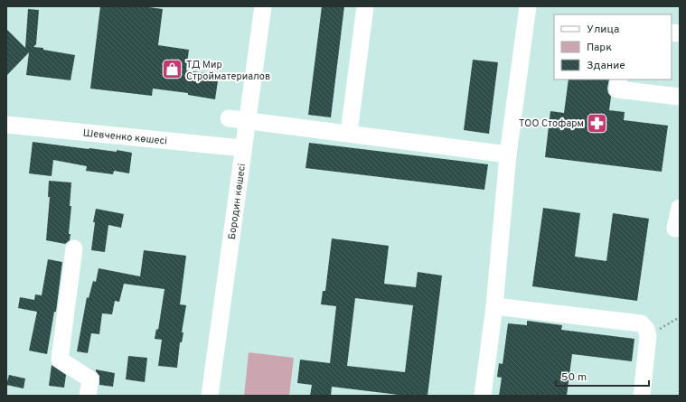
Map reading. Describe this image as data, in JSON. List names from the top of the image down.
{
  "streets": {
    "street": ["Шевченко көшесі", "Бородин көшесі"]
  },
  "crossings": [
    ["Шевченко көшесі", "Бородин көшесі"]
  ],
  "places": {
    "shop": ["ТД Мир Стройматериалов"],
    "pharmacy": ["ТОО Стофарм"]
  },
  "legend": ["Улица", "Парк", "Здание"],
  "scale_bar": "50 m"
}
